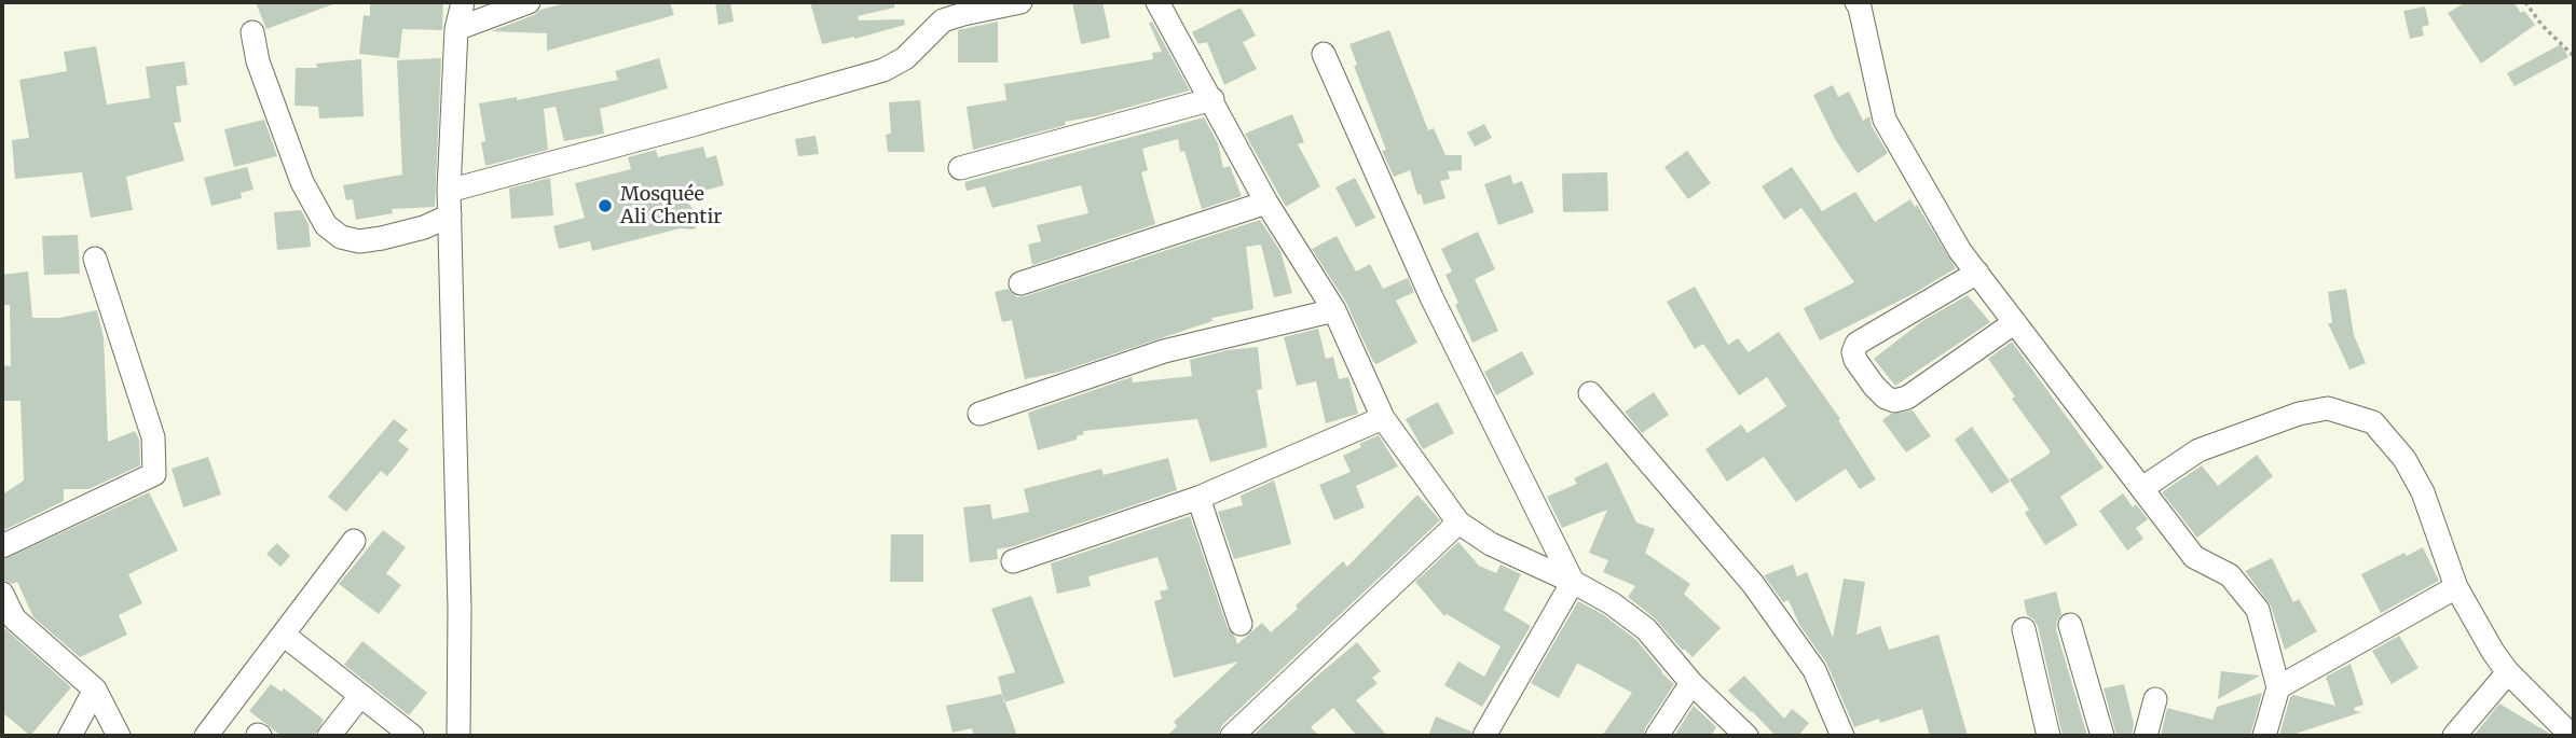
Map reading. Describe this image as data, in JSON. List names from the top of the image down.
{
  "places": ["Mosquée Ali Chentir"]
}
